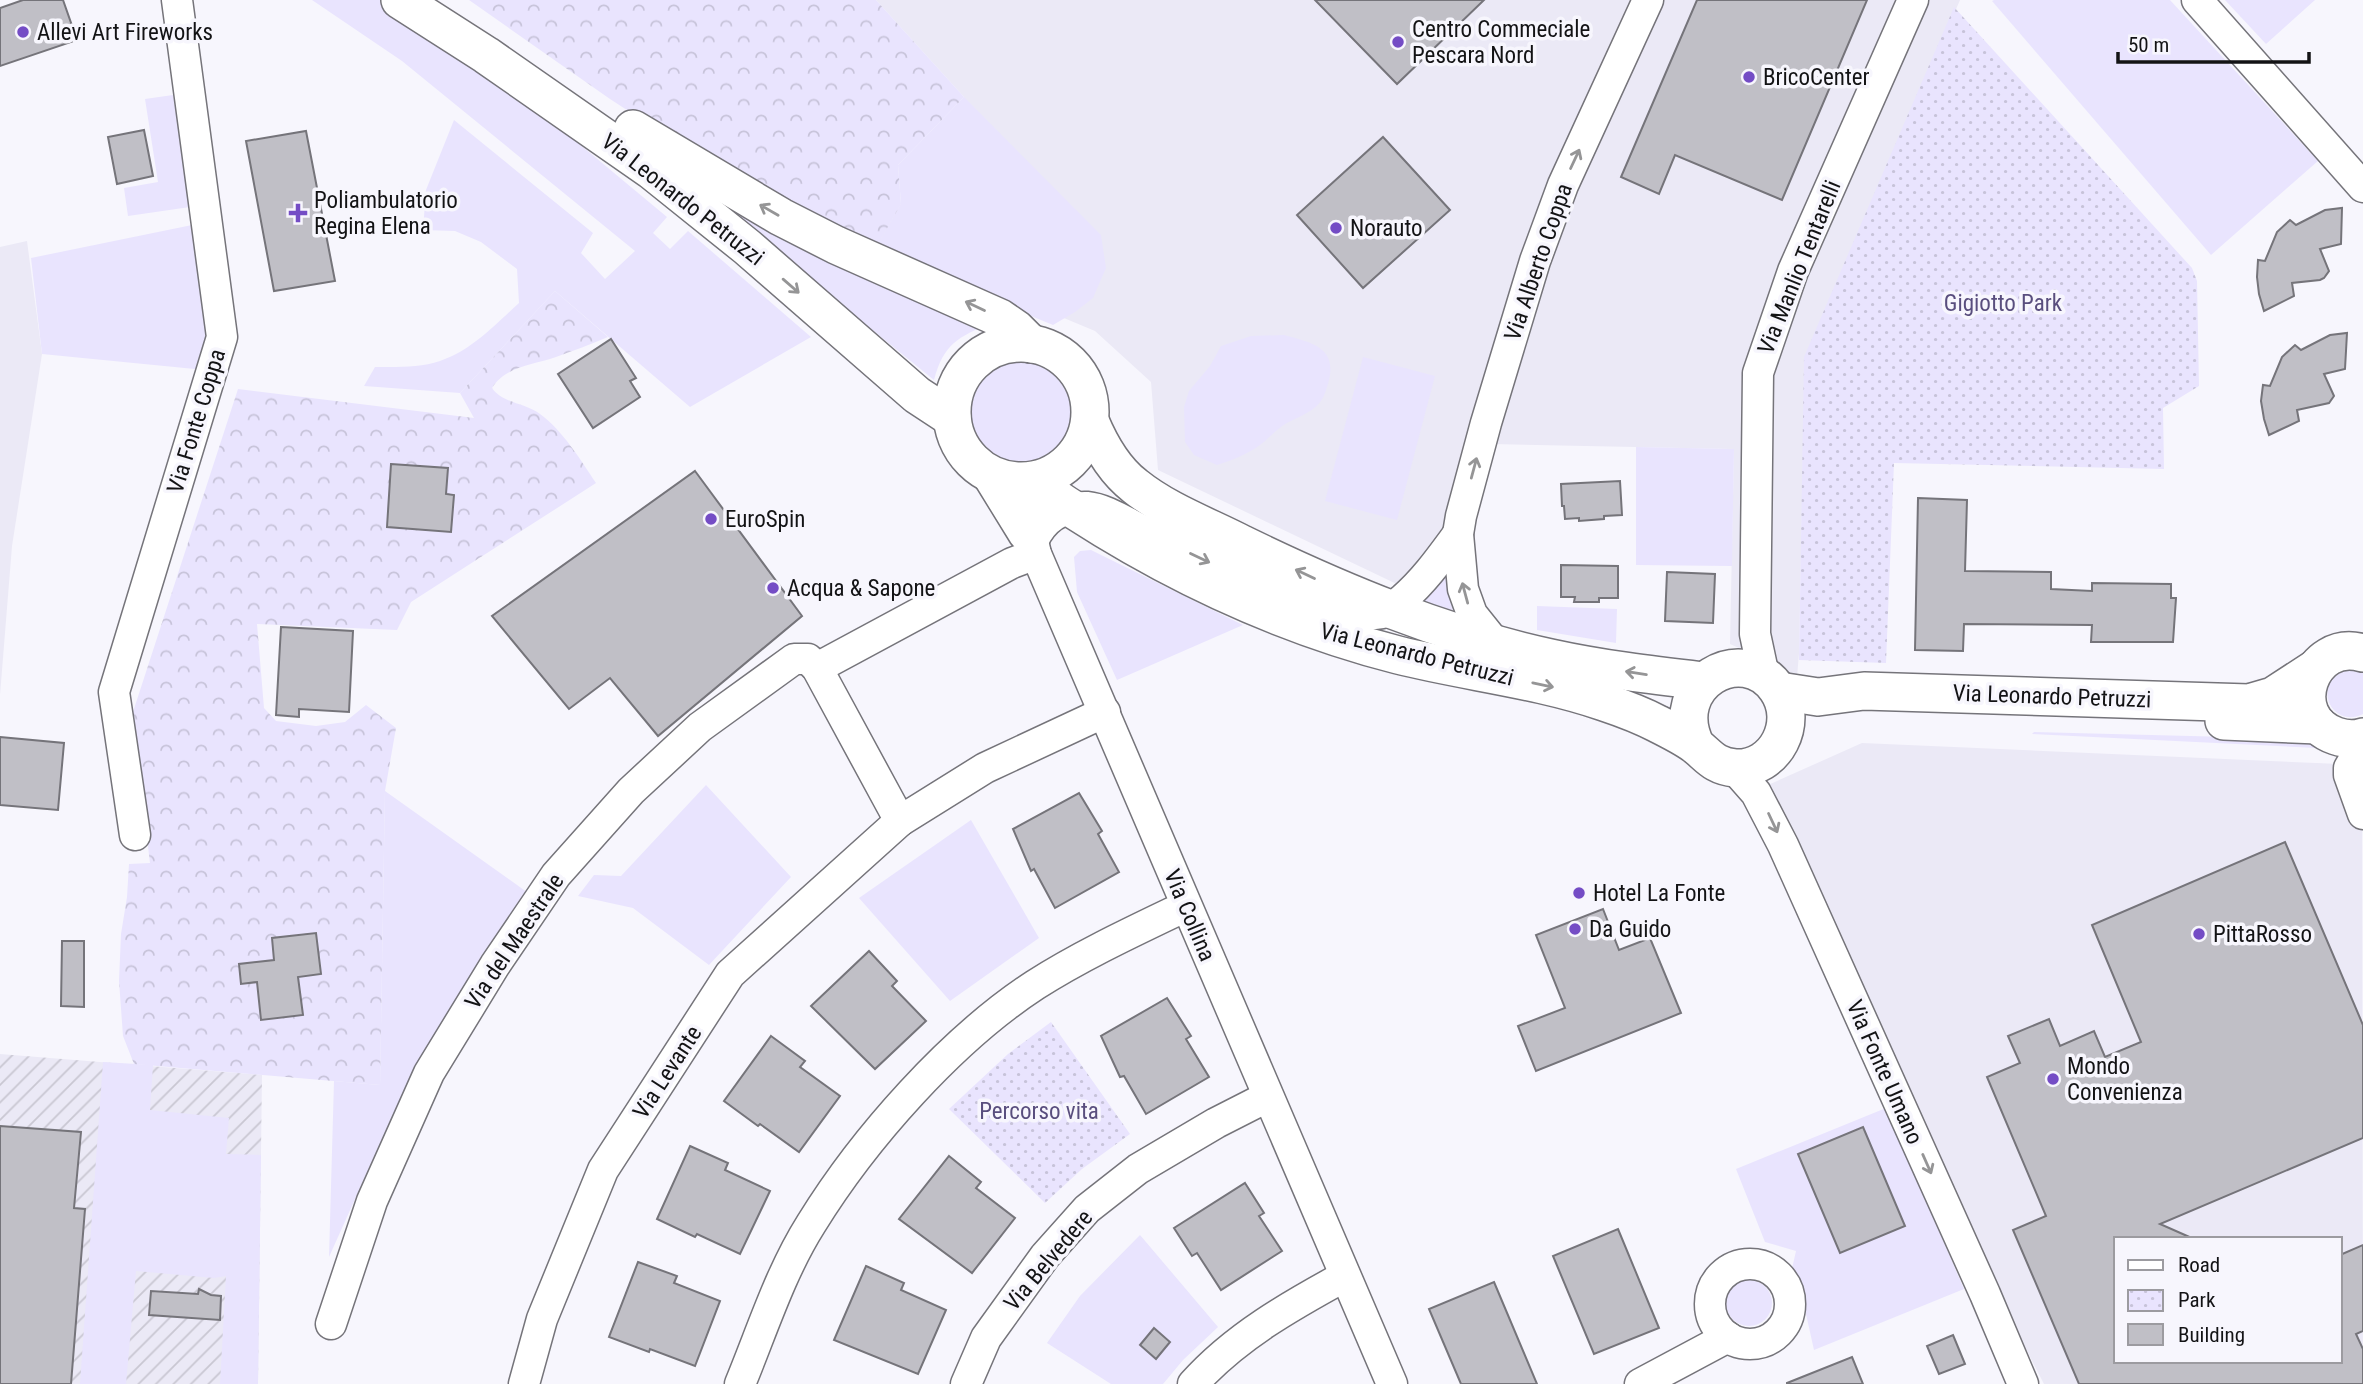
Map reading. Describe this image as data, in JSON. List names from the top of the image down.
{
  "streets": {
    "main road": ["Via Leonardo Petruzzi"],
    "street": [
      "Via Alberto Coppa",
      "Via Manlio Tentarelli",
      "Via Fonte Coppa",
      "Via Collina",
      "Via del Maestrale",
      "Via Levante",
      "Via Fonte Umano",
      "Via Belvedere"
    ]
  },
  "crossings": [
    ["Via Leonardo Petruzzi", "Via Alberto Coppa"],
    ["Via Leonardo Petruzzi", "Via Manlio Tentarelli"],
    ["Via Leonardo Petruzzi", "Via Collina"],
    ["Via Leonardo Petruzzi", "Via Fonte Umano"],
    ["Via Manlio Tentarelli", "Via Fonte Umano"],
    ["Via Collina", "Via Levante"],
    ["Via Collina", "Via Belvedere"]
  ],
  "one_way": ["Via Alberto Coppa", "Via Fonte Umano"],
  "parks": ["Gigiotto Park", "Percorso vita"],
  "places": {
    "other": [
      "Allevi Art Fireworks",
      "Centro Commeciale Pescara Nord",
      "BricoCenter",
      "Norauto",
      "EuroSpin",
      "Acqua & Sapone",
      "Hotel La Fonte",
      "Da Guido",
      "PittaRosso",
      "Mondo Convenienza"
    ],
    "health": ["Poliambulatorio Regina Elena"]
  },
  "legend": ["Road", "Park", "Building"],
  "scale_bar": "50 m"
}
